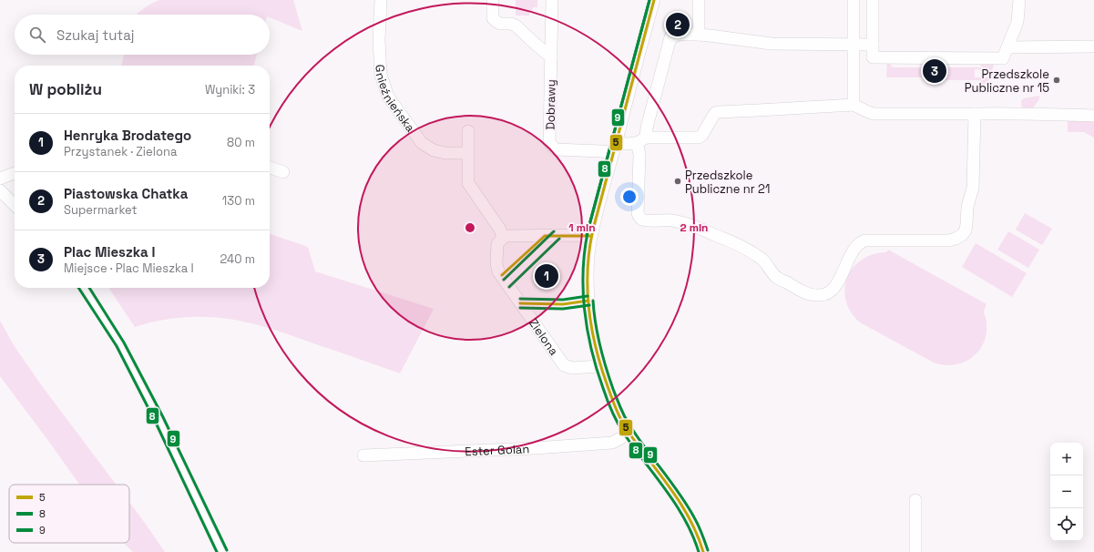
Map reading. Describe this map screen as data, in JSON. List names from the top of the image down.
{
  "streets": {
    "street": [
      "Gnieźnieńska",
      "Dobrawy",
      "Zielona",
      "Ester Golan"
    ]
  },
  "places": ["Przedszkole Publiczne nr 15", "Przedszkole Publiczne nr 21"],
  "lines": ["transit line 5", "transit line 8", "transit line 9"],
  "legend": ["5", "8", "9"],
  "page": {
    "pins": ["2", "3", "1"],
    "search": "Szukaj tutaj",
    "heading": ["W pobliżu", "Wyniki: 3"],
    "list": [
      {
        "mark": "1",
        "name": "Henryka Brodatego",
        "note": "Przystanek · Zielona",
        "value": "80 m"
      },
      {
        "mark": "2",
        "name": "Piastowska Chatka",
        "note": "Supermarket",
        "value": "130 m"
      },
      {
        "mark": "3",
        "name": "Plac Mieszka I",
        "note": "Miejsce · Plac Mieszka I",
        "value": "240 m"
      }
    ],
    "map_buttons": ["+", "−"]
  },
  "rings": ["1 min", "2 min"]
}
